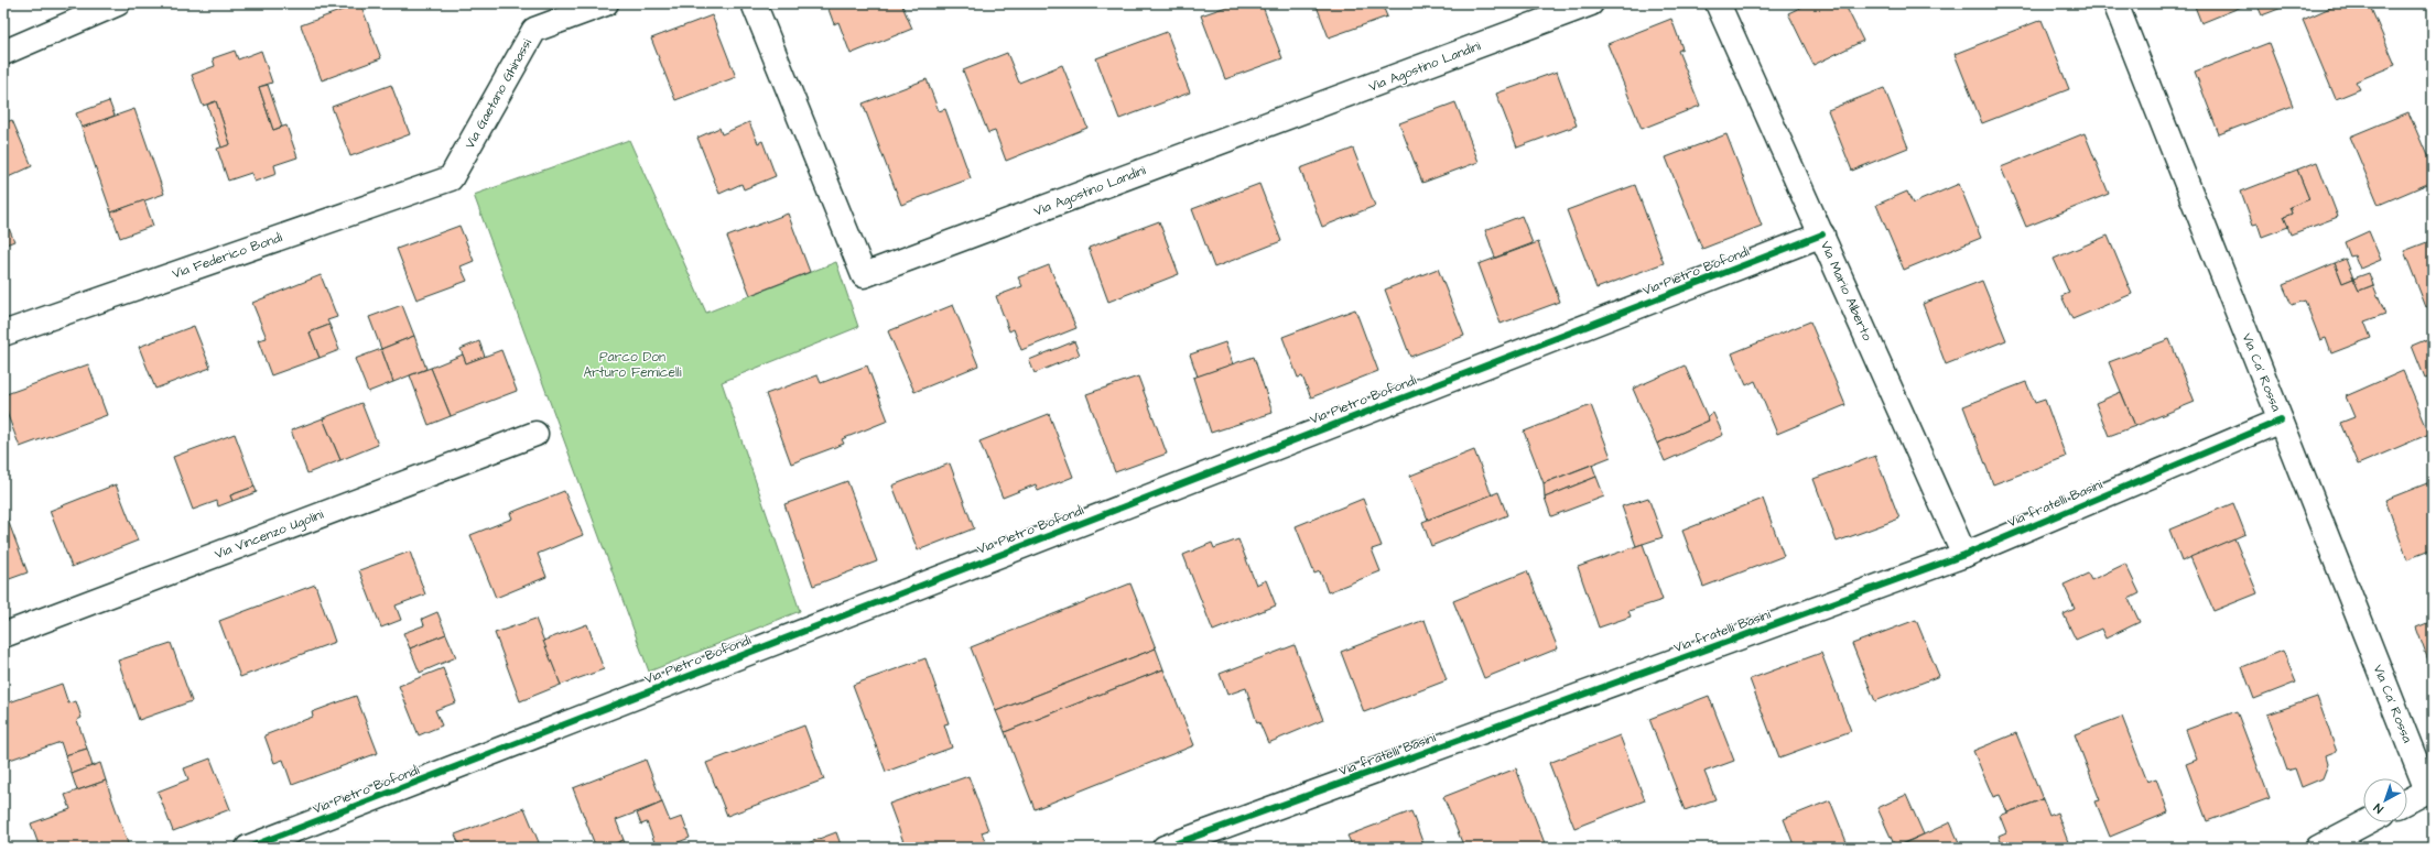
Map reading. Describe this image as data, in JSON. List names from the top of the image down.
{
  "streets": {
    "street": [
      "Via Agostino Landini",
      "Via Gaetano Ghinassi",
      "Via Federico Bondi",
      "Via Pietro Bofondi",
      "Via Mario Alberto",
      "Via Ca' Rossa",
      "Via fratelli Basini",
      "Via Vincenzo Ugolini"
    ]
  },
  "crossings": [
    ["Via Gaetano Ghinassi", "Via Federico Bondi"],
    ["Via Pietro Bofondi", "Via Mario Alberto"],
    ["Via Mario Alberto", "Via fratelli Basini"],
    ["Via Ca' Rossa", "Via fratelli Basini"]
  ],
  "parks": ["Parco Don Arturo Femicelli"],
  "north": "bottom left"
}
